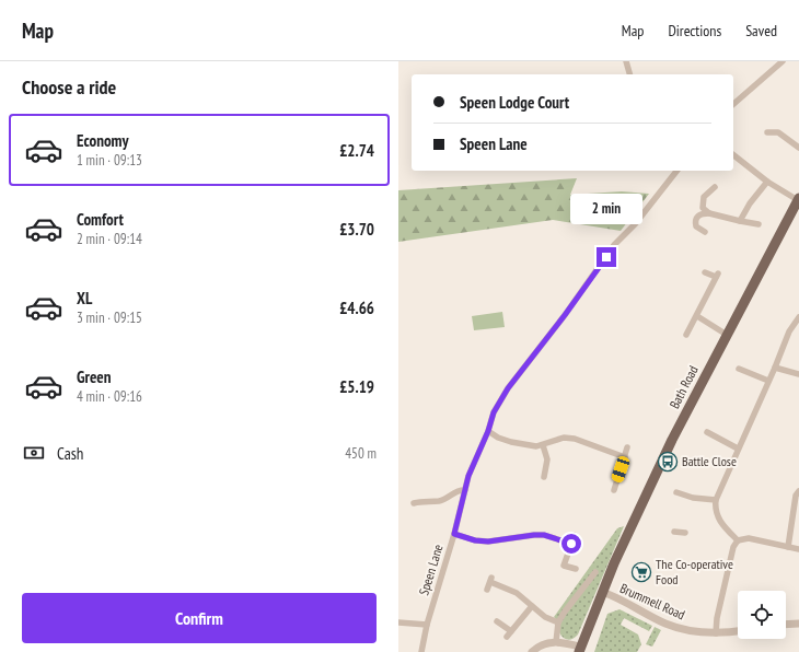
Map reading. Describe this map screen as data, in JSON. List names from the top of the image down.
{
  "streets": {
    "main road": ["Bath Road"],
    "street": ["Speen Lane", "Brummell Road"]
  },
  "crossings": [
    ["Bath Road", "Brummell Road"]
  ],
  "places": {
    "bus stop": ["Battle Close"],
    "supermarket": ["The Co-operative Food"]
  },
  "page": {
    "header": "Map",
    "nav": ["Map", "Directions", "Saved"],
    "heading": "Choose a ride",
    "banner": ["Speen Lodge Court", "Speen Lane"],
    "list": [
      {
        "name": "Economy",
        "note": "1 min · 09:13",
        "value": "£2.74"
      },
      {
        "name": "Comfort",
        "note": "2 min · 09:14",
        "value": "£3.70"
      },
      {
        "name": "XL",
        "note": "3 min · 09:15",
        "value": "£4.66"
      },
      {
        "name": "Green",
        "note": "4 min · 09:16",
        "value": "£5.19"
      }
    ],
    "bubble": "2 min",
    "pay": ["Cash", "450 m"],
    "buttons": "Confirm"
  }
}
